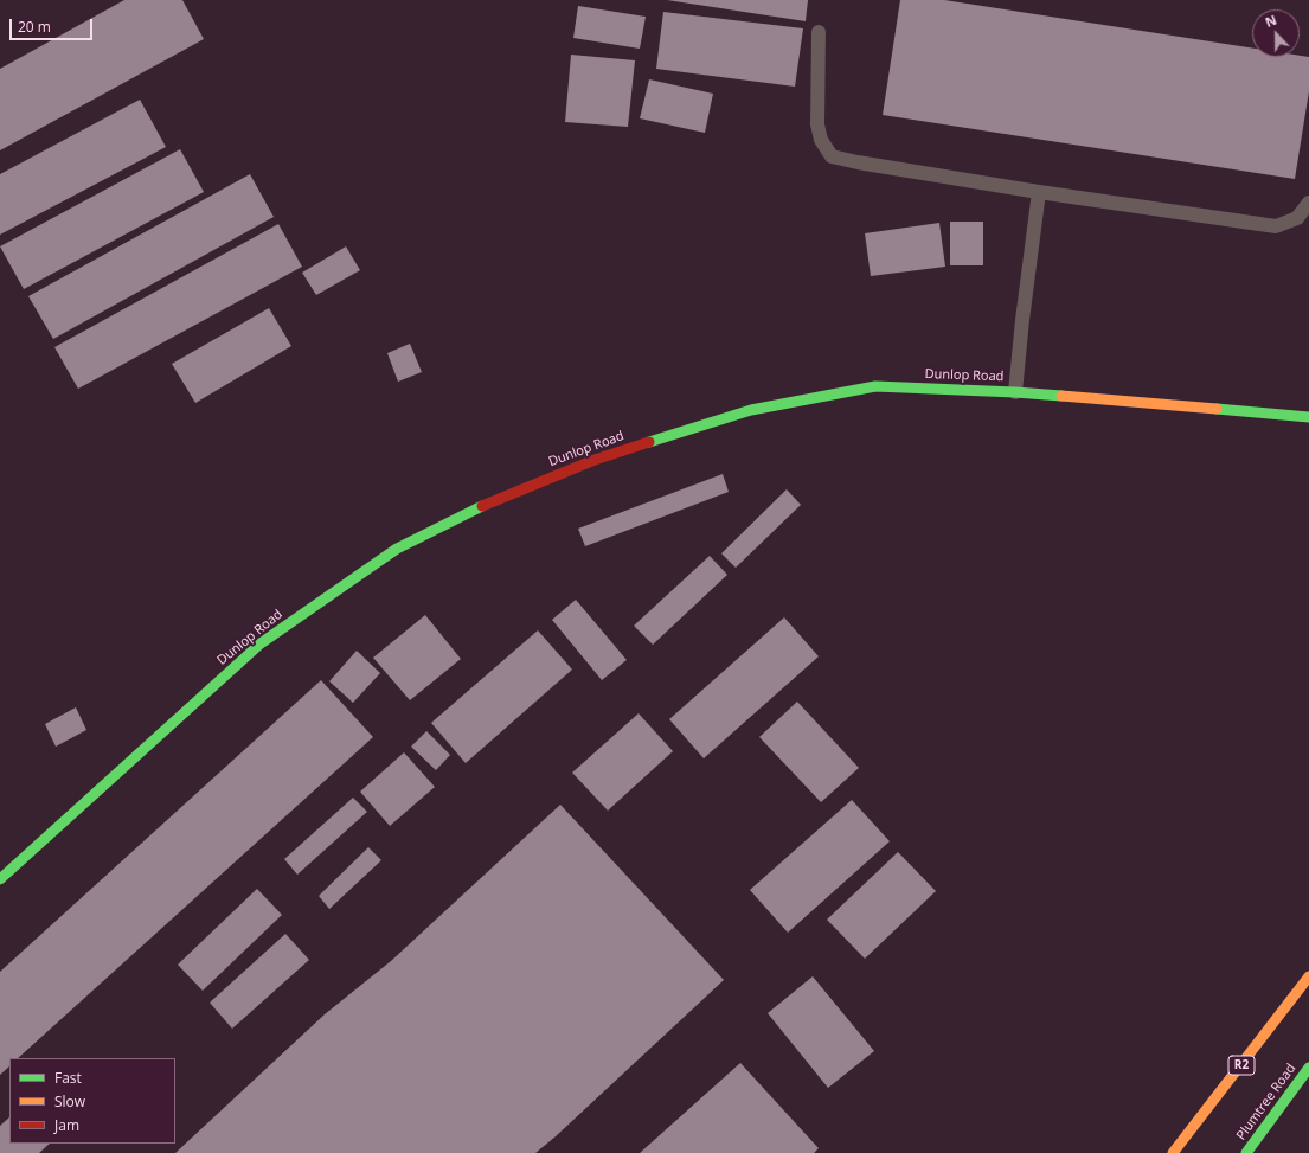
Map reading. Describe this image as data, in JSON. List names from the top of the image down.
{
  "streets": {
    "main road": ["Dunlop Road", "R2", "Plumtree Road"]
  },
  "legend": ["Fast", "Slow", "Jam"],
  "scale_bar": "20 m",
  "north": "top"
}
